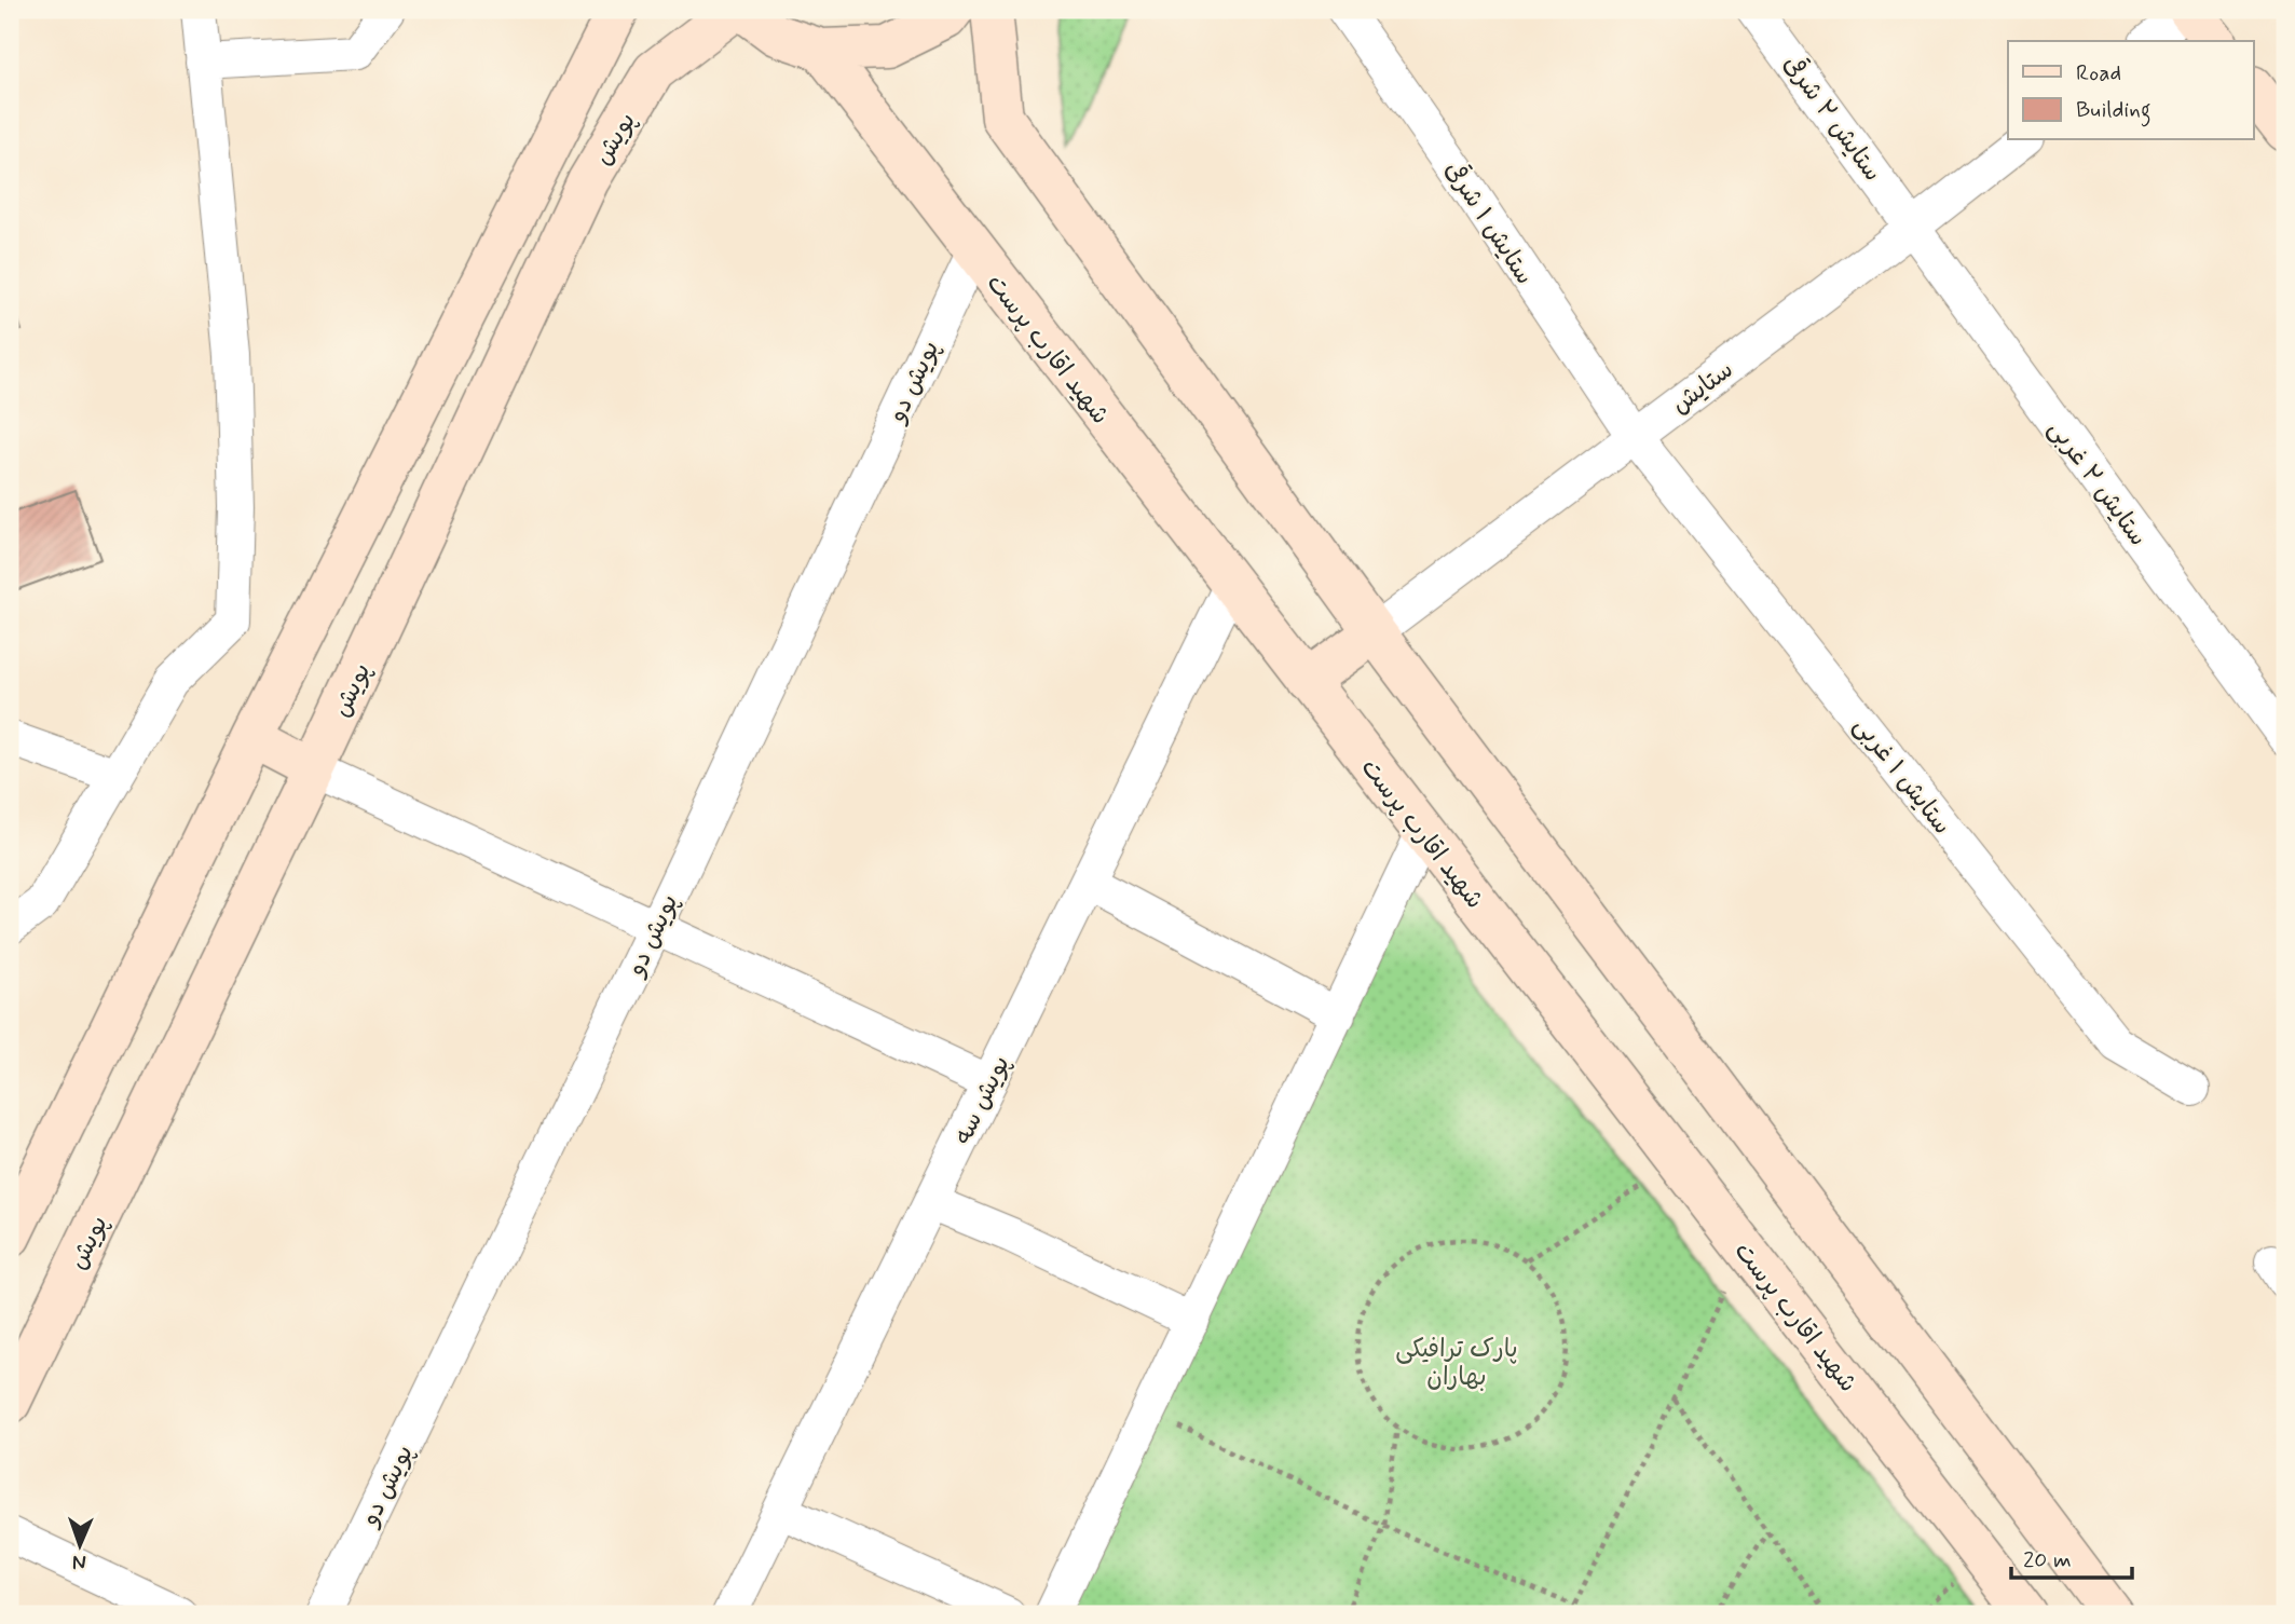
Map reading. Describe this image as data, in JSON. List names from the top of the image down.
{
  "streets": {
    "main road": ["پویش", "شهید اقارب پرست"],
    "street": [
      "ستایش ۲ شرقی",
      "ستایش ۱ شرقی",
      "پویش دو",
      "ستایش",
      "ستایش ۲ غربی",
      "ستایش ۱ غربی",
      "پویش سه"
    ]
  },
  "crossings": [
    ["ستایش ۲ شرقی", "ستایش"],
    ["ستایش ۲ شرقی", "ستایش ۲ غربی"],
    ["ستایش ۱ شرقی", "ستایش"],
    ["ستایش ۱ شرقی", "ستایش ۱ غربی"],
    ["شهید اقارب پرست", "پویش دو"],
    ["شهید اقارب پرست", "پویش سه"],
    ["ستایش", "ستایش ۲ غربی"],
    ["ستایش", "ستایش ۱ غربی"]
  ],
  "parks": ["پارک ترافیکی بهاران"],
  "legend": ["Road", "Building"],
  "scale_bar": "20 m",
  "north": "bottom"
}
